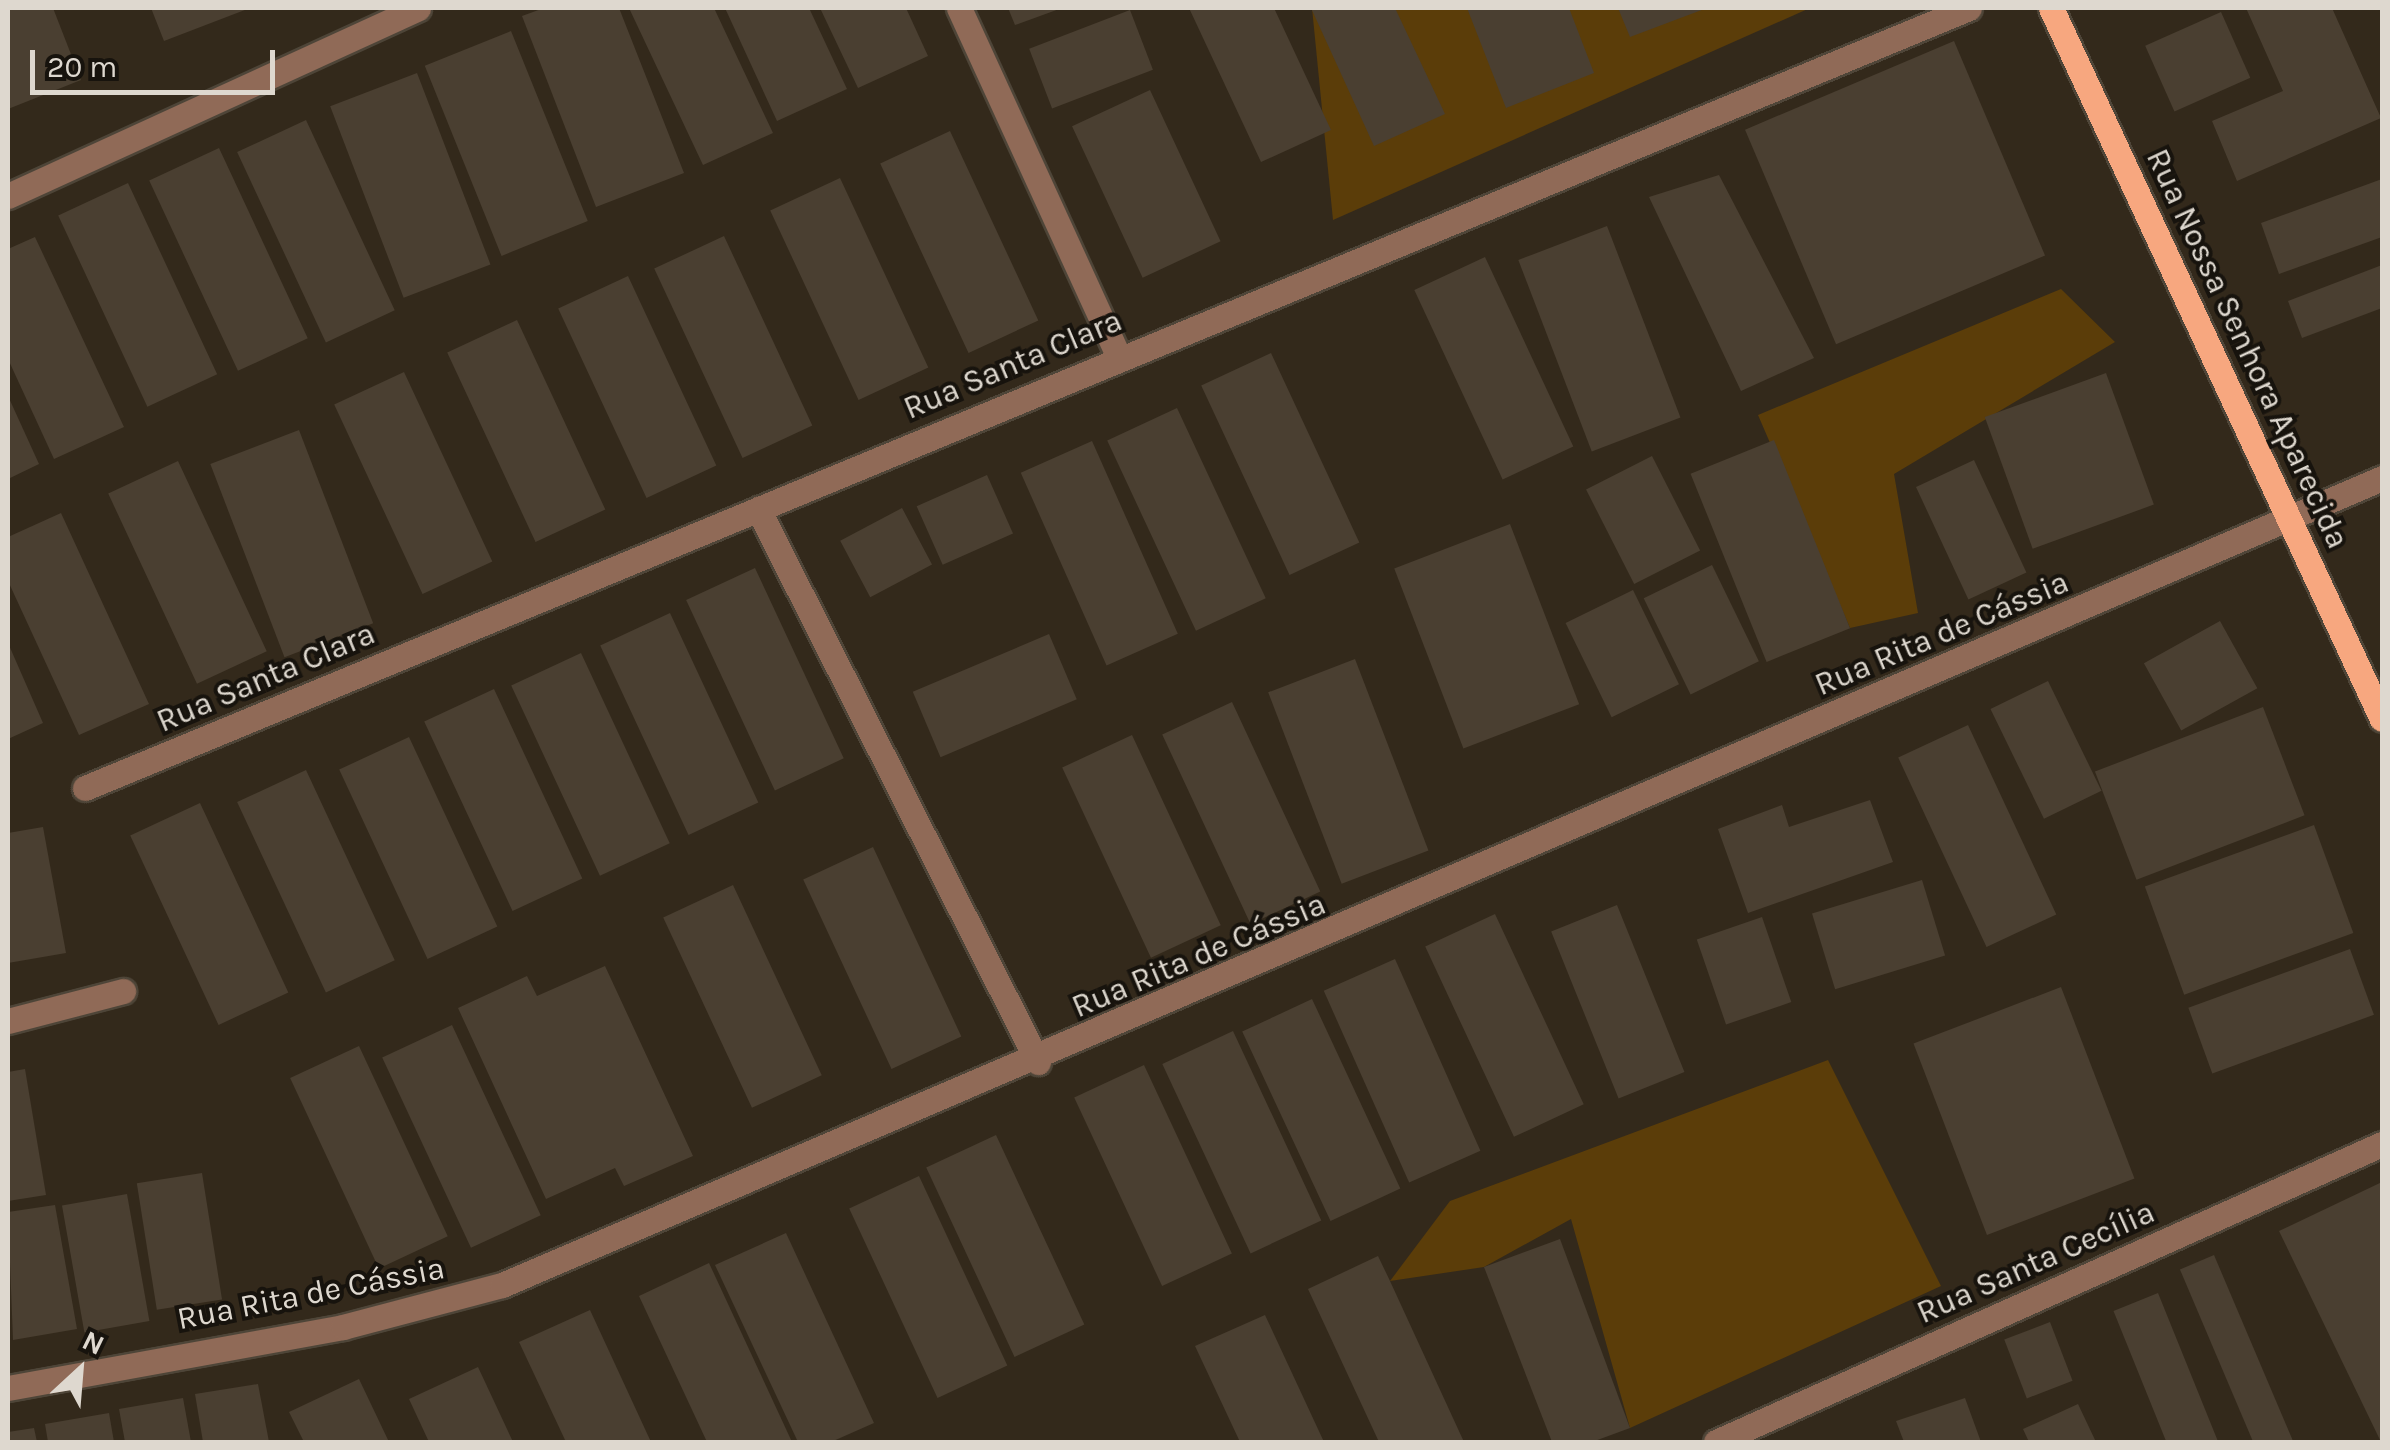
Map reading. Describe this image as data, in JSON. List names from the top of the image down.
{
  "streets": {
    "main road": ["Rua Nossa Senhora Aparecida"],
    "street": ["Rua Santa Clara", "Rua Rita de Cássia", "Rua Santa Cecília"]
  },
  "crossings": [
    ["Rua Nossa Senhora Aparecida", "Rua Rita de Cássia"]
  ],
  "scale_bar": "20 m",
  "north": "top right"
}
